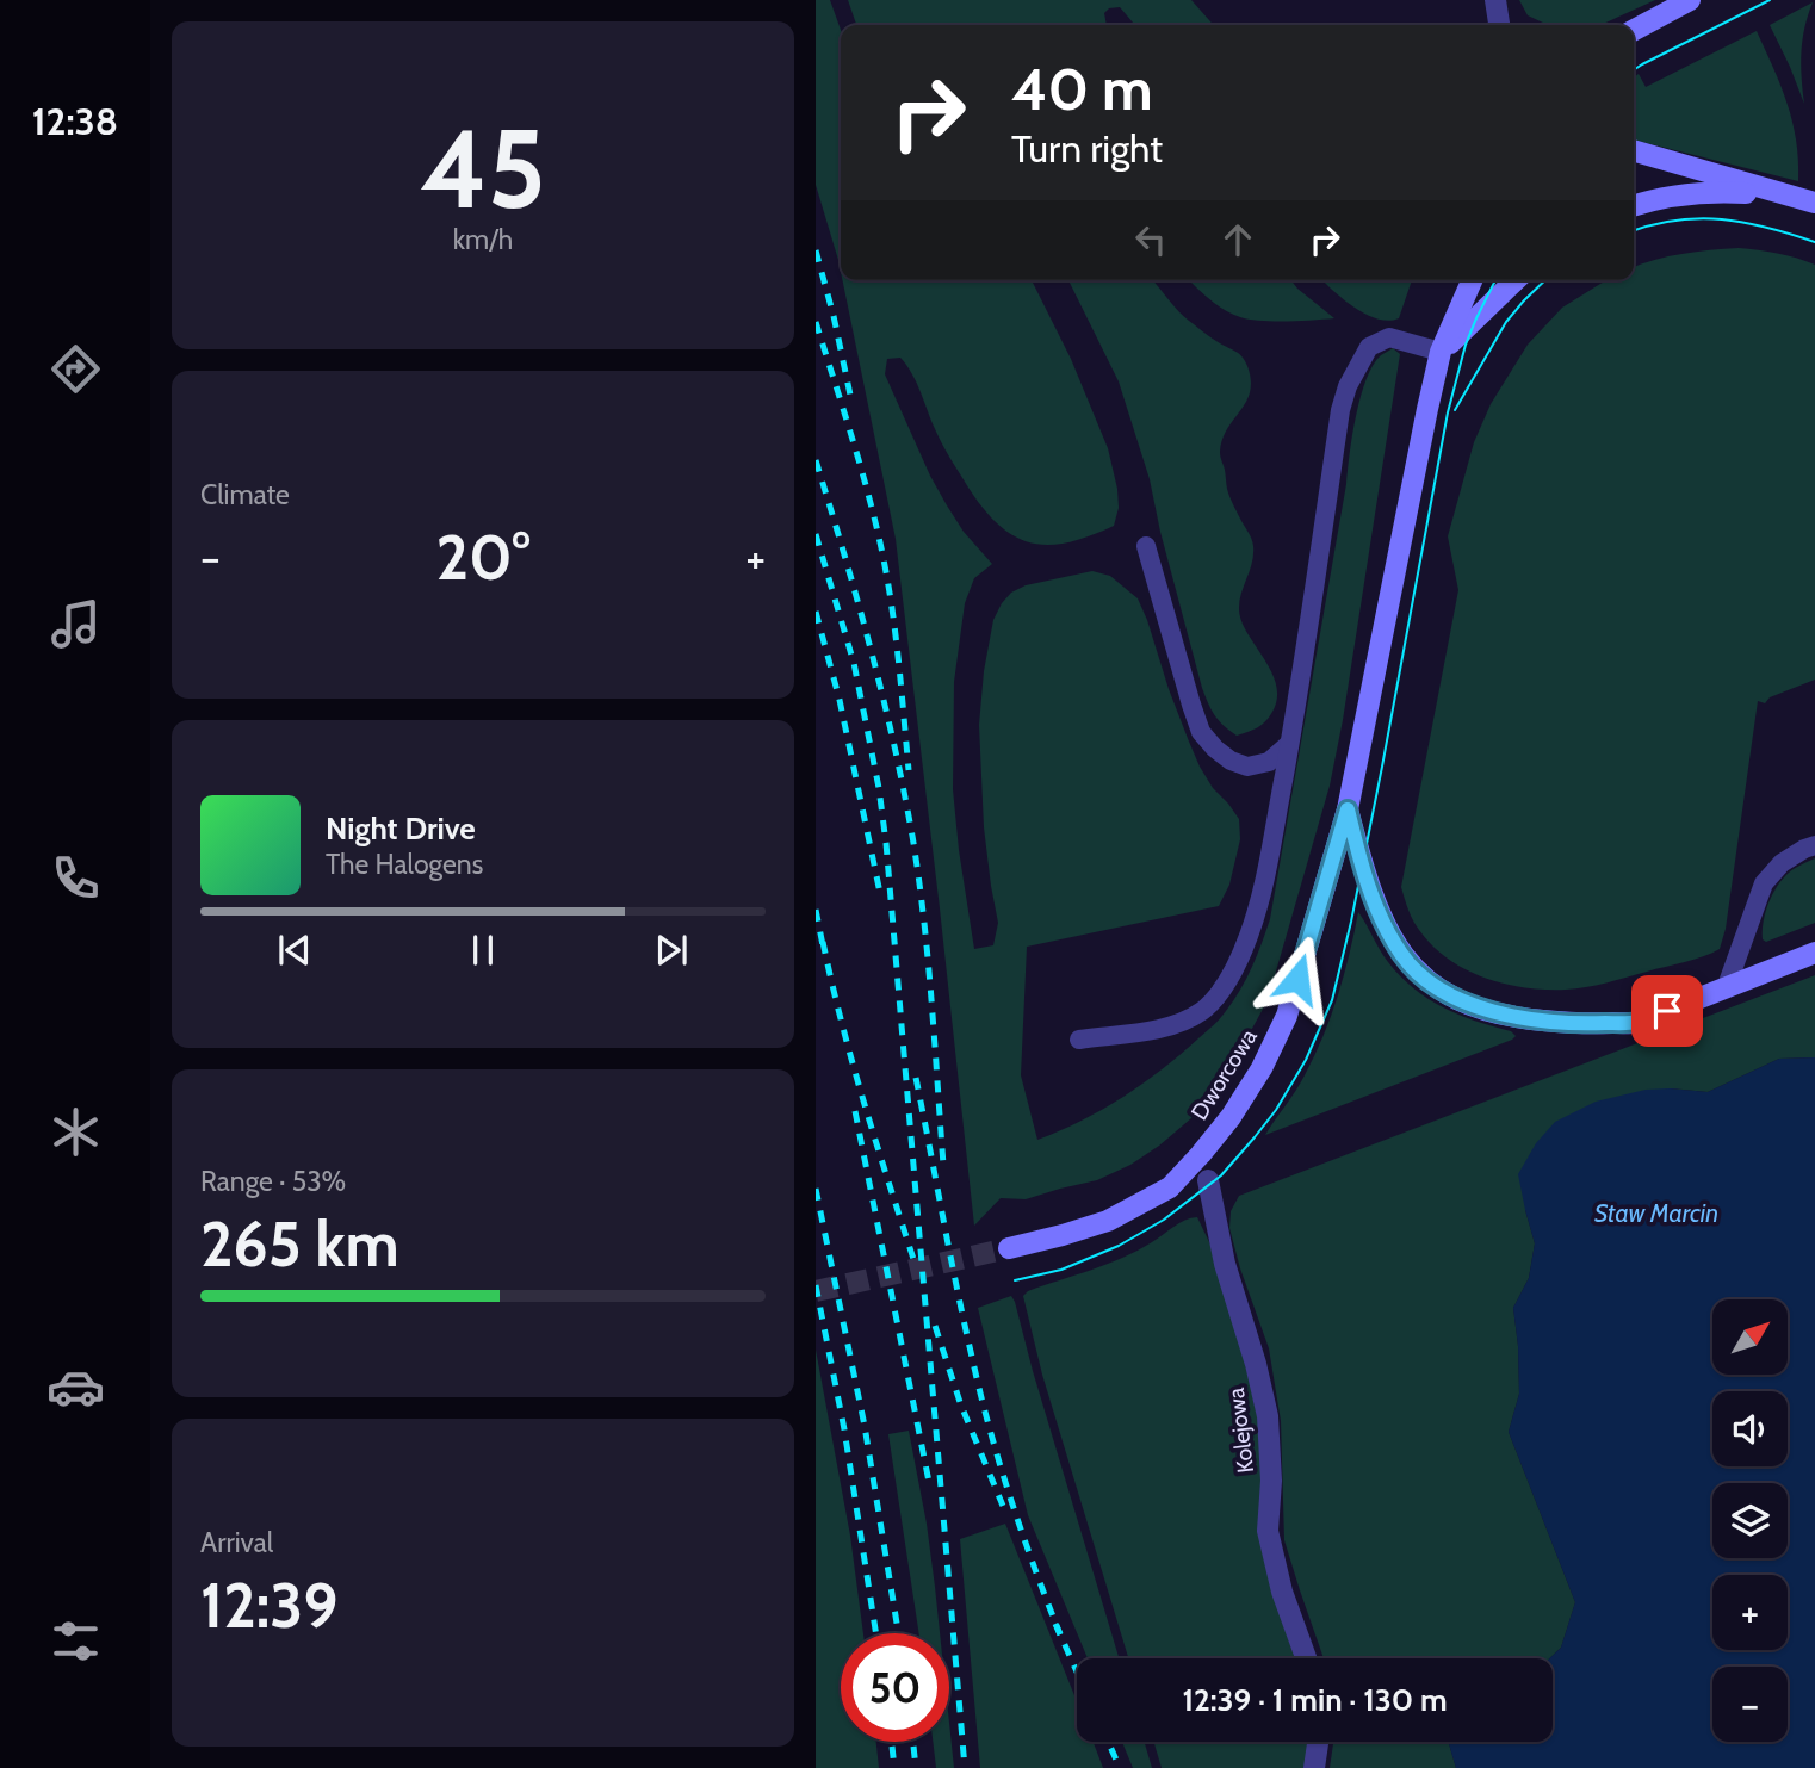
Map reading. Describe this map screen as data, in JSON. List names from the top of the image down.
{
  "streets": {
    "main road": ["Dworcowa"],
    "street": ["Kolejowa"]
  },
  "water": ["Staw Marcin"],
  "north": "top right",
  "page": {
    "tabs": "12:38",
    "tile": [
      ["45", "km/h"],
      "Climate",
      ["Range · 53%", "265 km"],
      ["Arrival", "12:39"]
    ],
    "turn": ["40 m", "Turn right"],
    "heat": ["−", "20°", "+"],
    "song": ["Night Drive", "The Halogens"],
    "map_buttons": ["+", "−"],
    "limit": "50",
    "trip": "12:39 · 1 min · 130 m"
  }
}
